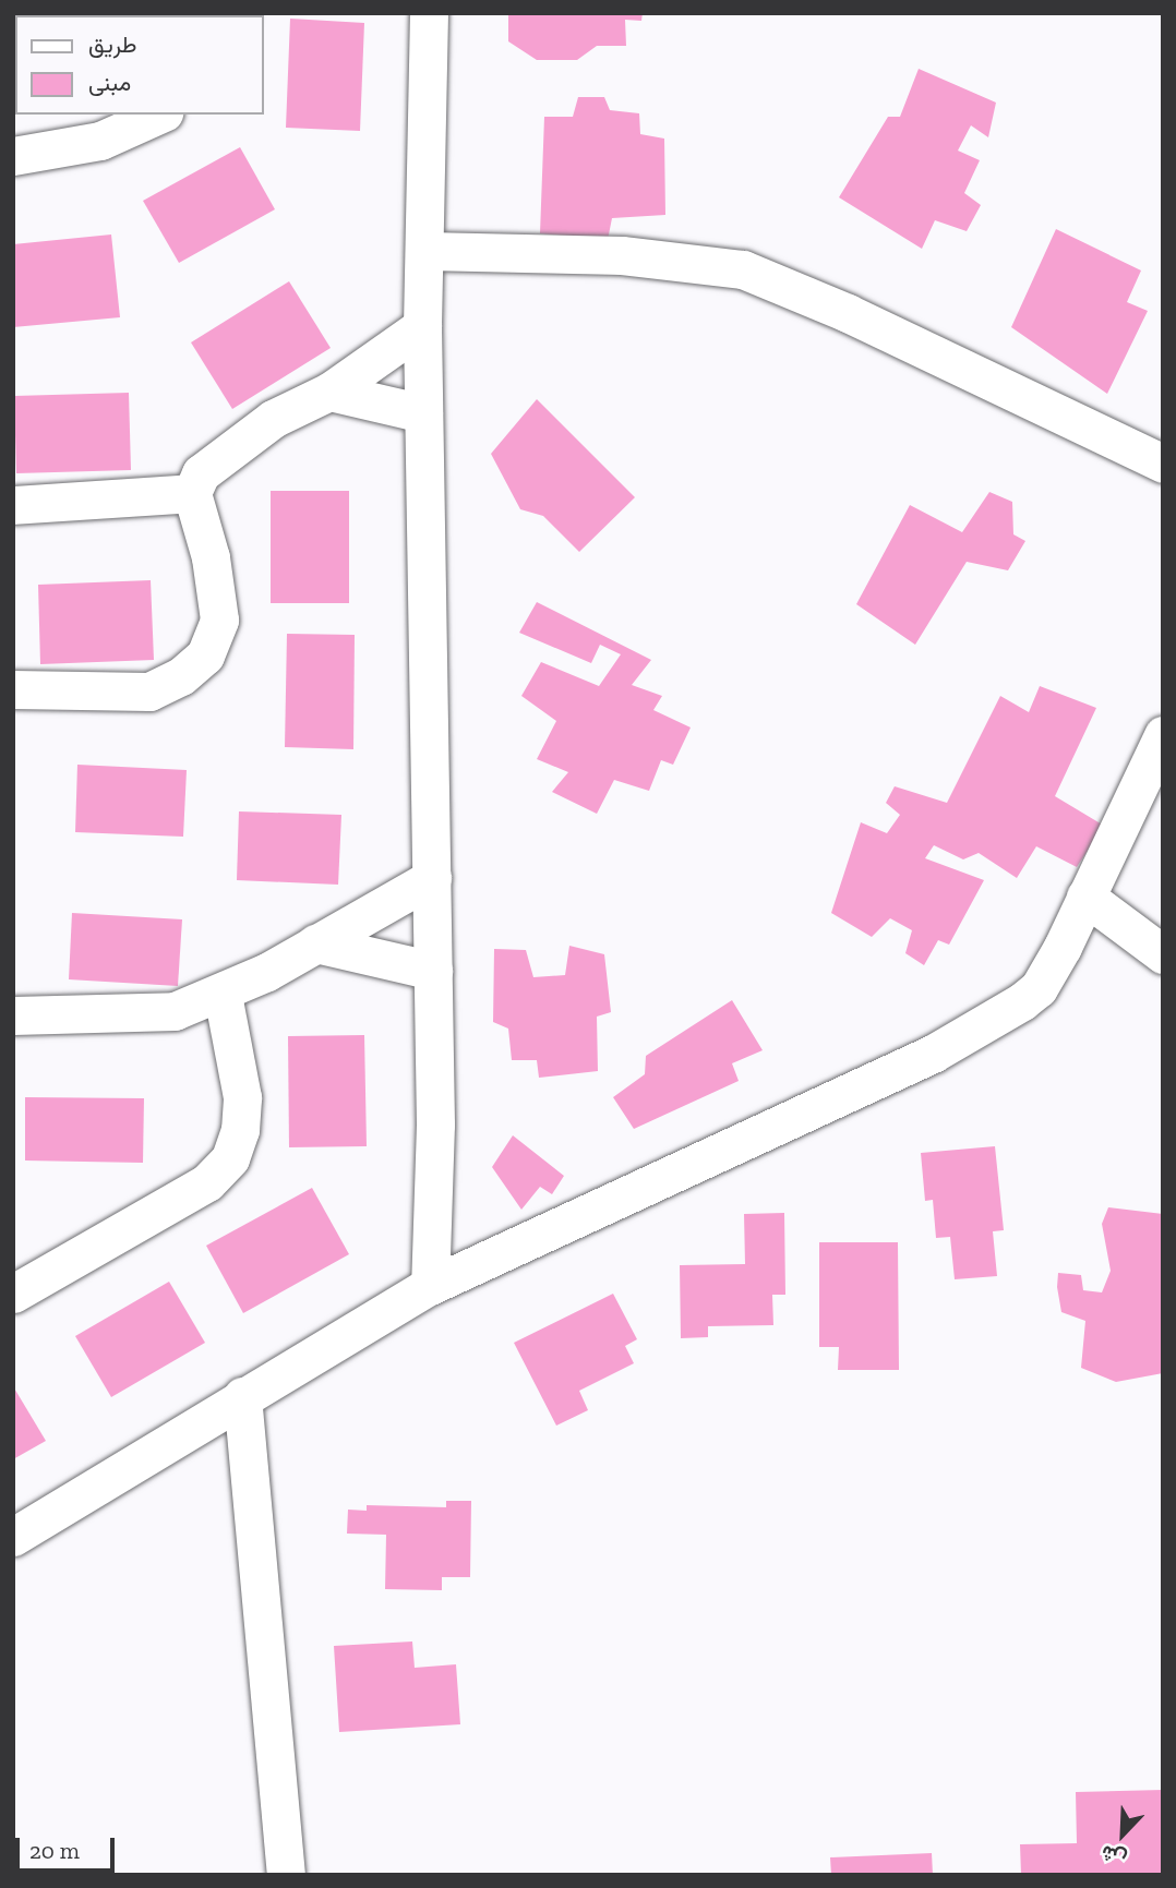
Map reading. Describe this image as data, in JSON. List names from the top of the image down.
{
  "legend": ["طريق", "مبنى"],
  "scale_bar": "20 m",
  "north": "bottom left"
}
